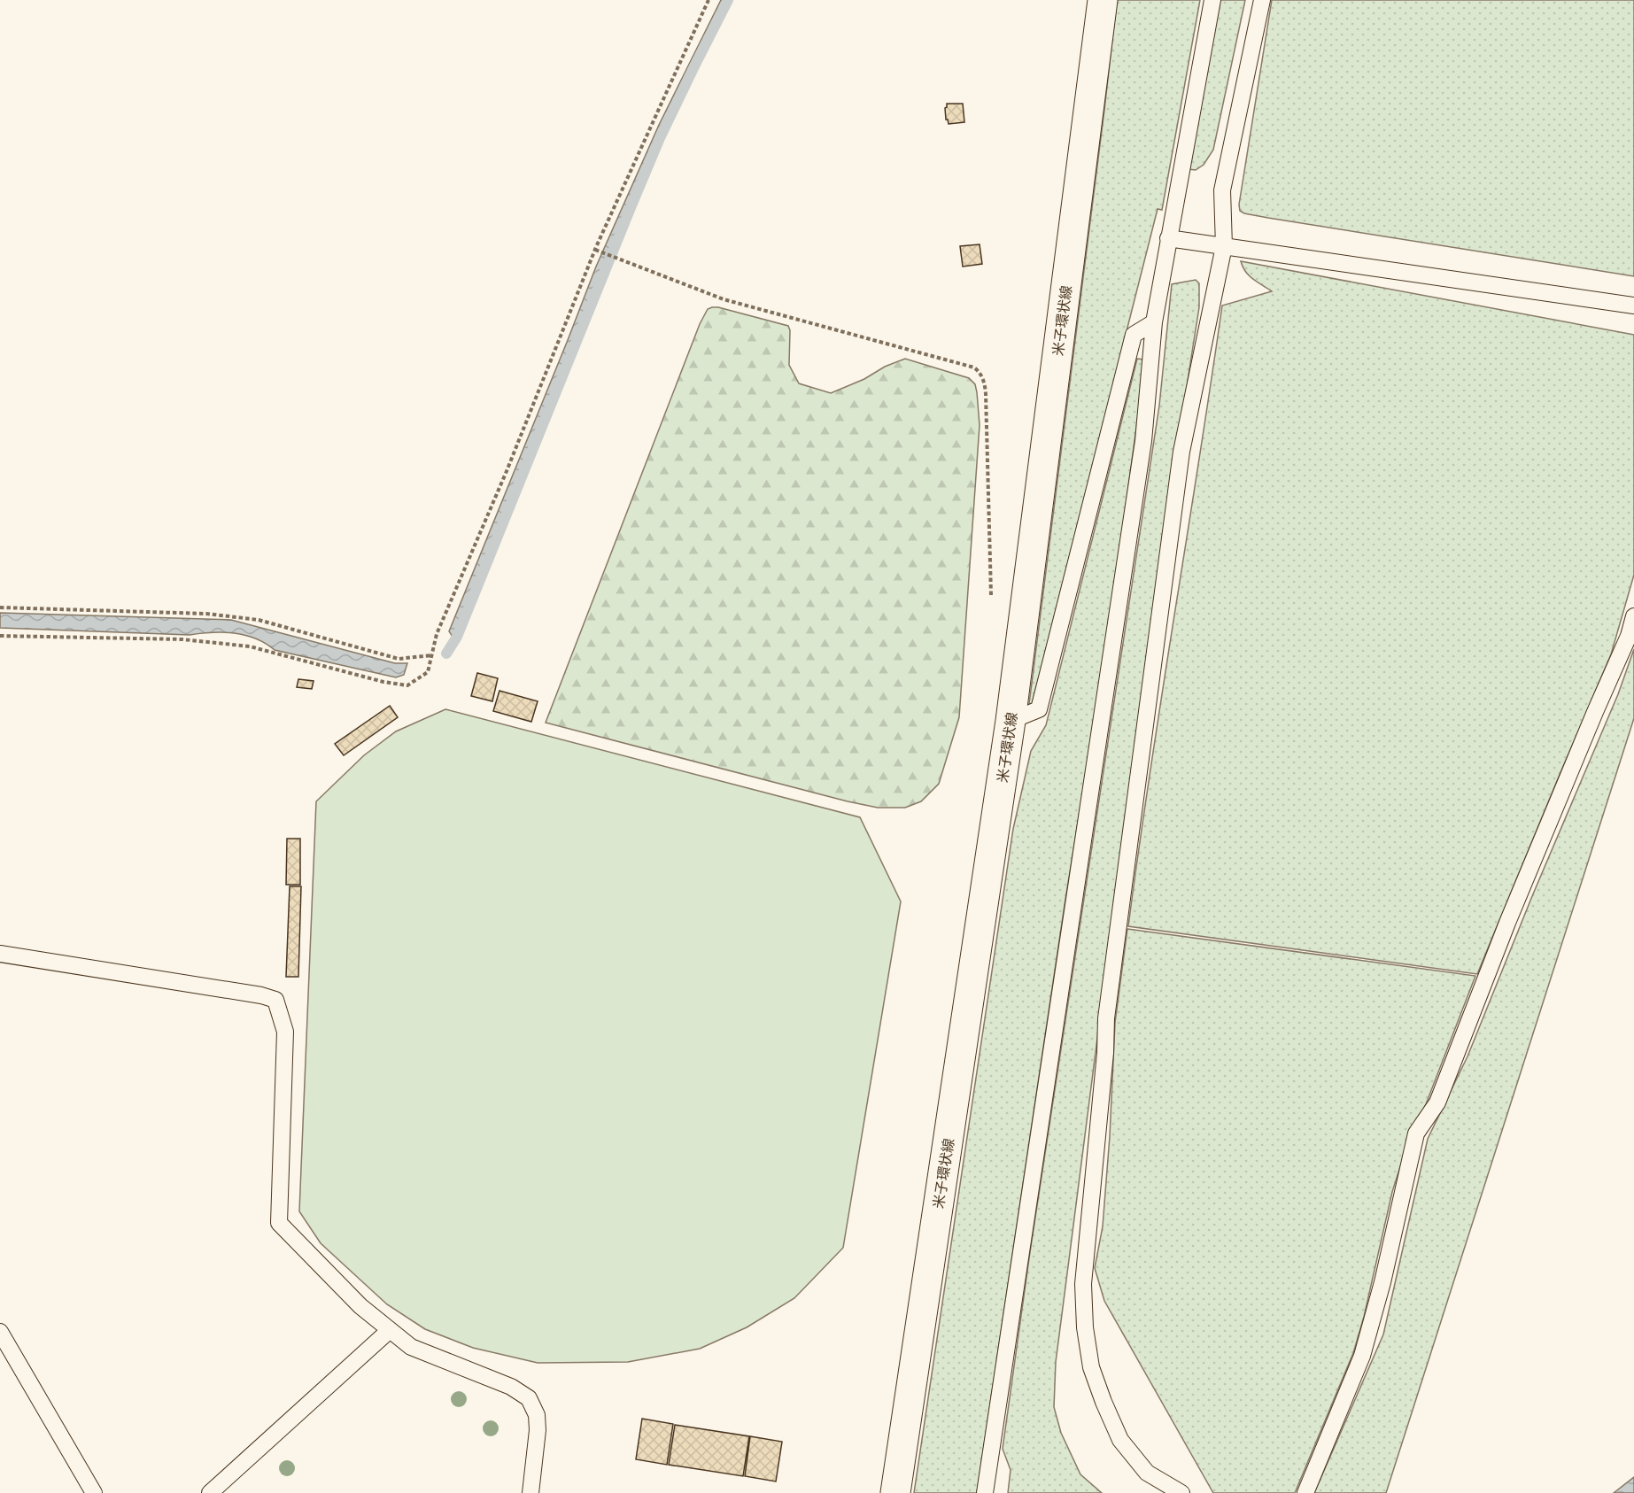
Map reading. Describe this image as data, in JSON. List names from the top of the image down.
{
  "streets": {
    "main road": ["米子環状線"]
  }
}
